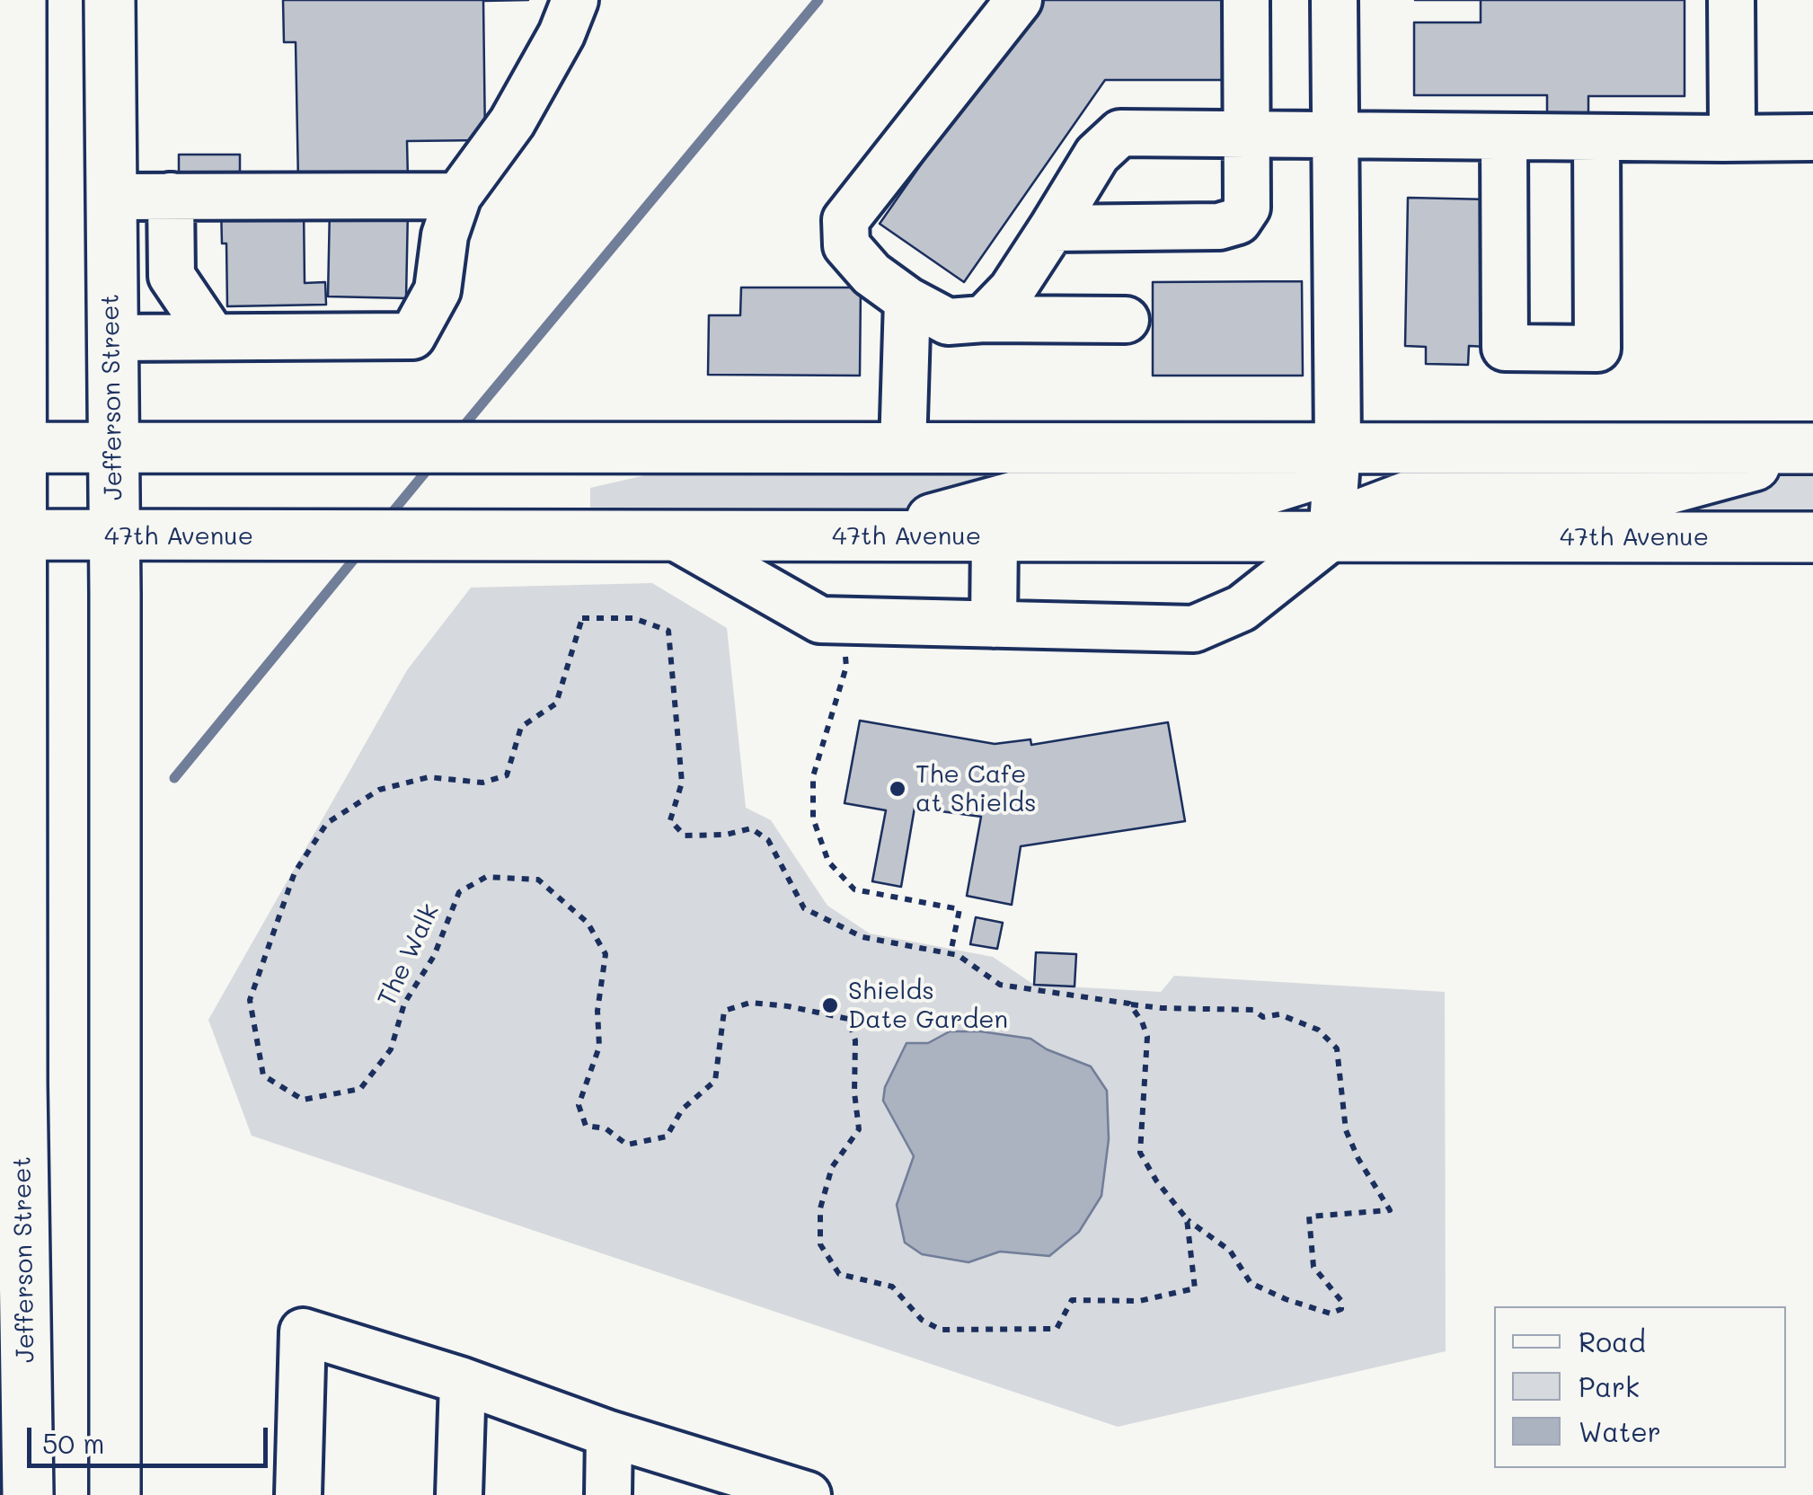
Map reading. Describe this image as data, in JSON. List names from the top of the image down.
{
  "streets": {
    "main road": ["Jefferson Street", "47th Avenue"],
    "path": ["The Walk"]
  },
  "crossings": [
    ["Jefferson Street", "47th Avenue"]
  ],
  "places": ["The Cafe at Shields", "Shields Date Garden"],
  "legend": ["Road", "Park", "Water"],
  "scale_bar": "50 m"
}
